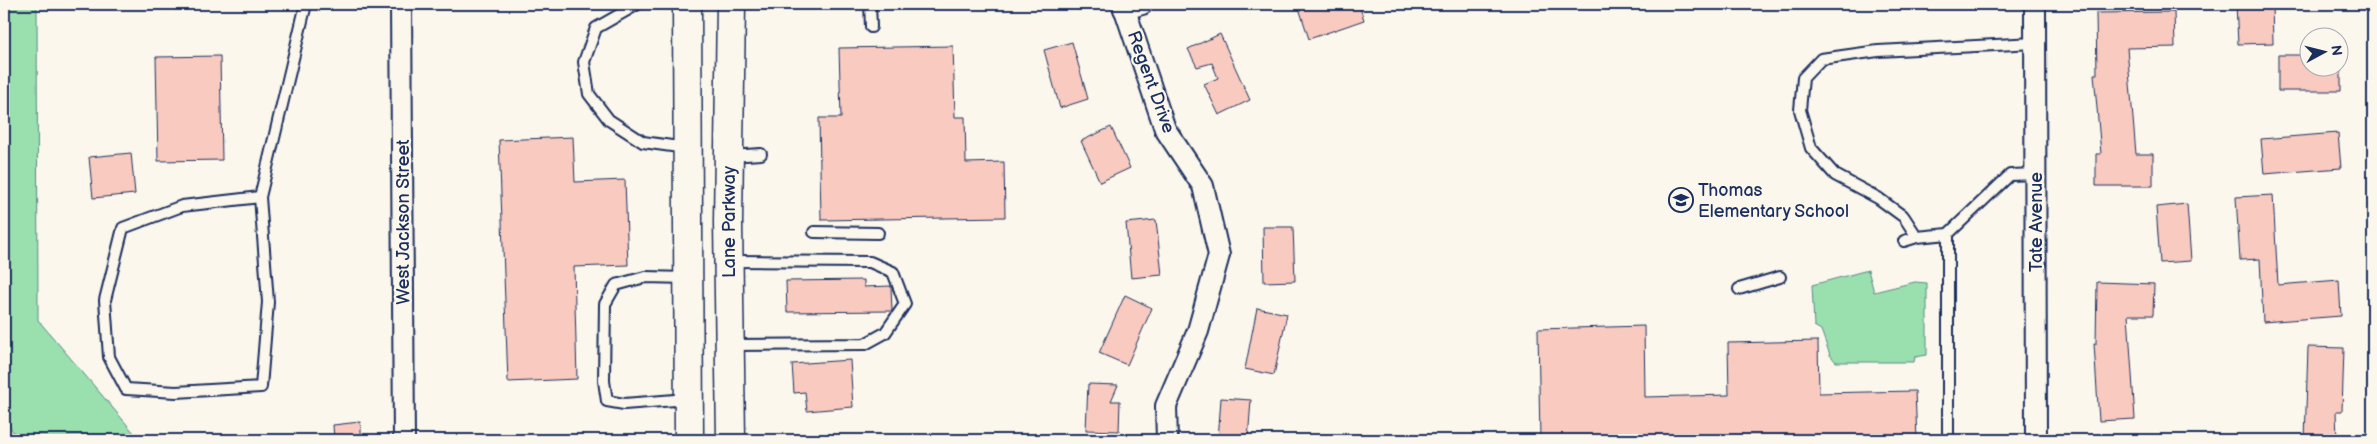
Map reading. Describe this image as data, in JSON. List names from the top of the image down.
{
  "streets": {
    "highway": ["Lane Parkway"],
    "street": ["Regent Drive", "West Jackson Street", "Tate Avenue"]
  },
  "places": {
    "school or university": ["Thomas Elementary School"]
  },
  "north": "right"
}
